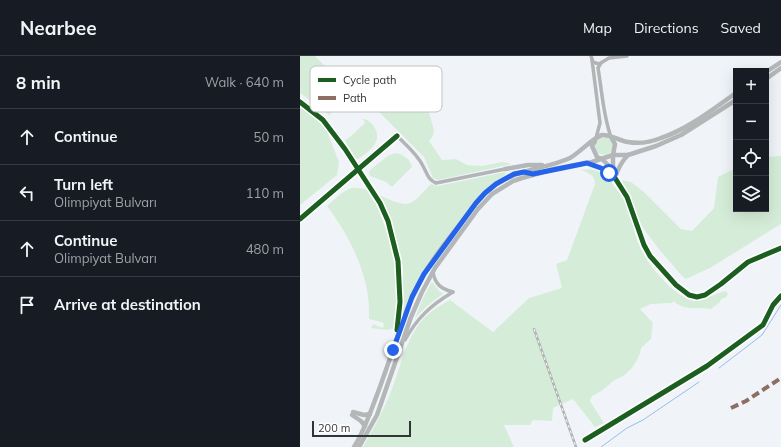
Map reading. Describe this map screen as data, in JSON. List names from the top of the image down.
{
  "legend": ["Cycle path", "Path"],
  "scale_bar": "200 m",
  "page": {
    "header": "Nearbee",
    "nav": ["Map", "Directions", "Saved"],
    "heading": ["8 min", "Walk · 640 m"],
    "map_buttons": ["+", "−"],
    "list": [
      ["Continue", "50 m"],
      ["Turn left", "Olimpiyat Bulvarı", "110 m"],
      ["Continue", "Olimpiyat Bulvarı", "480 m"],
      "Arrive at destination"
    ],
    "scale": "200 m"
  }
}
